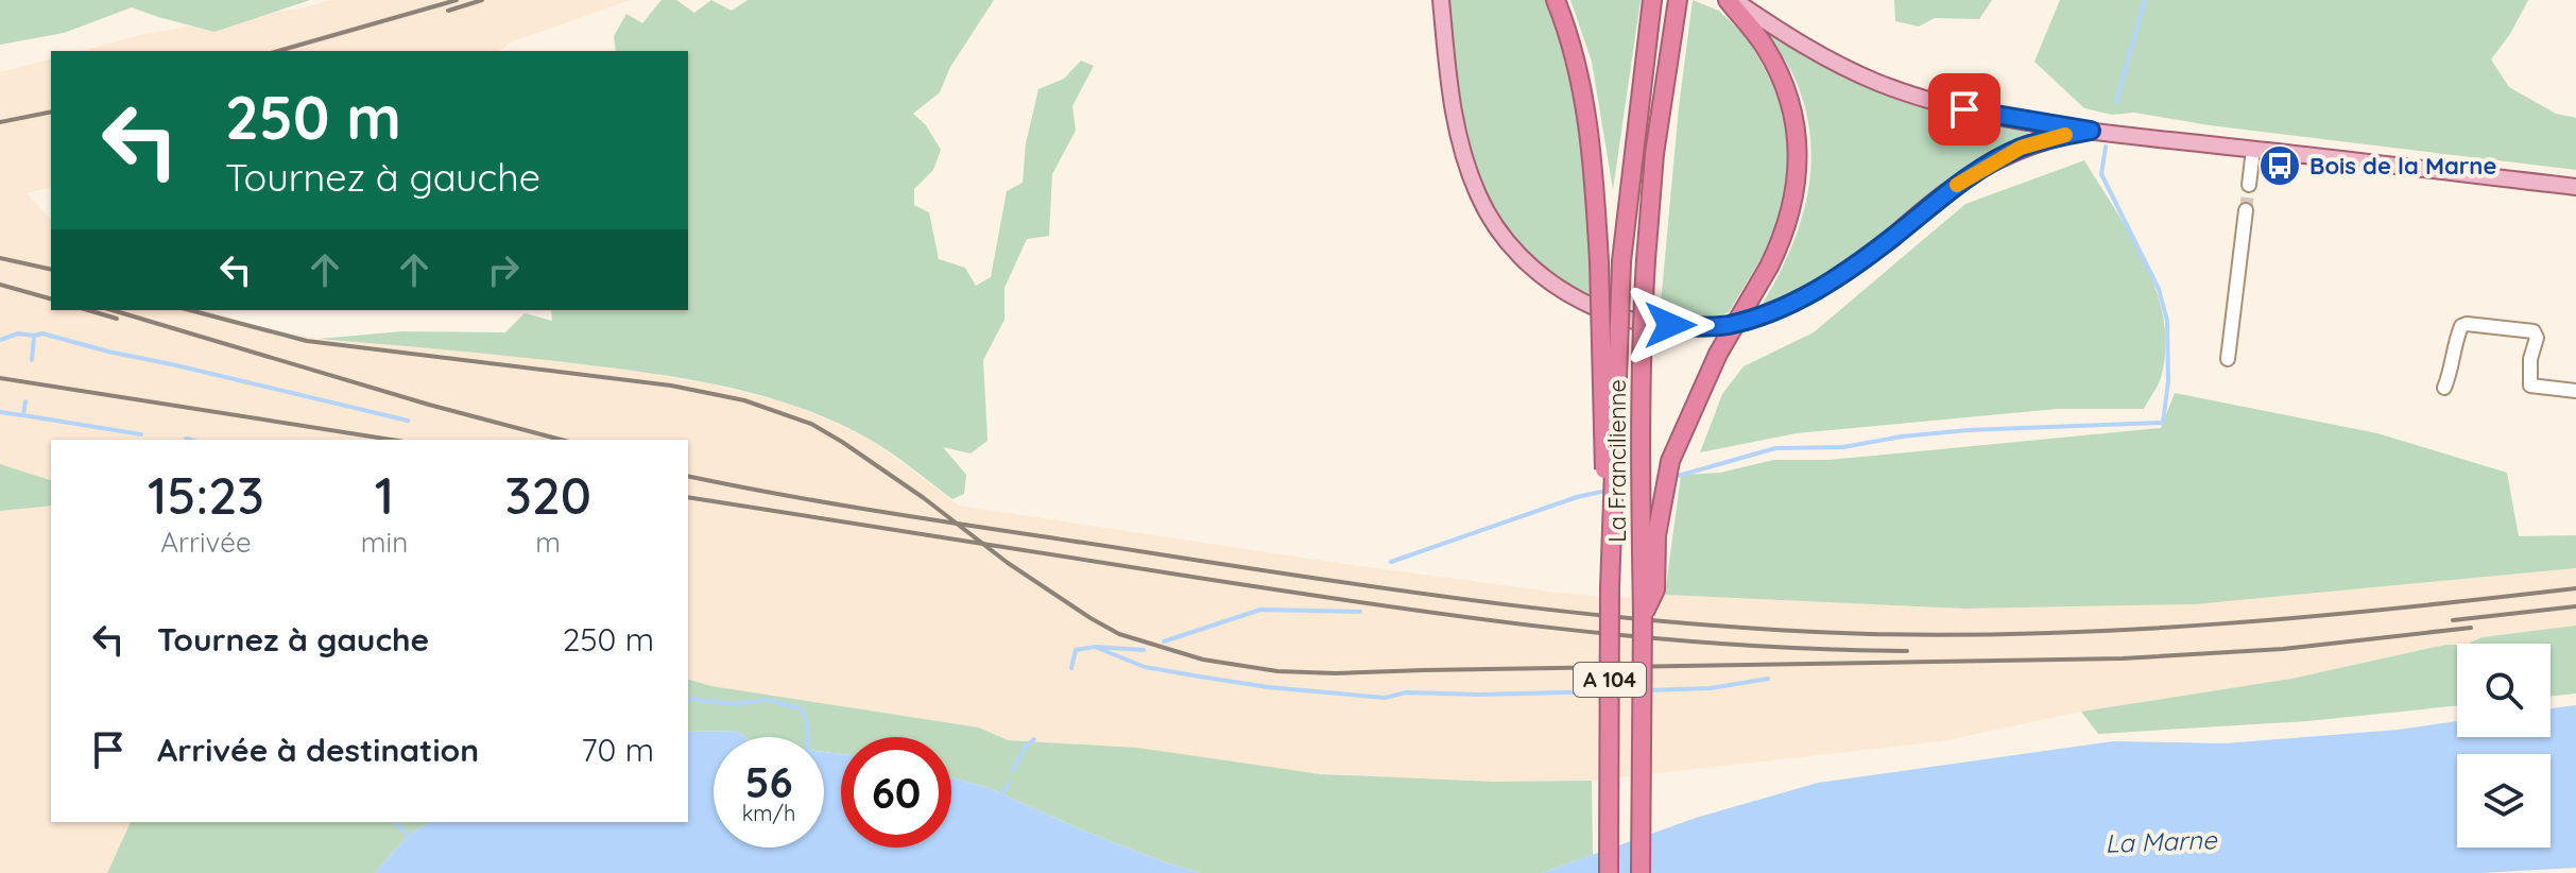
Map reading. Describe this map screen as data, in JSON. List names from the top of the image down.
{
  "streets": {
    "highway": ["La Francilienne", "A 104"]
  },
  "water": ["La Marne"],
  "places": {
    "bus stop": ["Bois de la Marne"]
  },
  "page": {
    "turn": ["250 m", "Tournez à gauche"],
    "eta": [
      "15:23",
      "Arrivée",
      "1",
      "min",
      "320",
      "m"
    ],
    "list": [
      {
        "name": "Tournez à gauche",
        "value": "250 m"
      },
      {
        "name": "Arrivée à destination",
        "value": "70 m"
      }
    ],
    "speed": "56 km/h",
    "limit": "60"
  }
}
